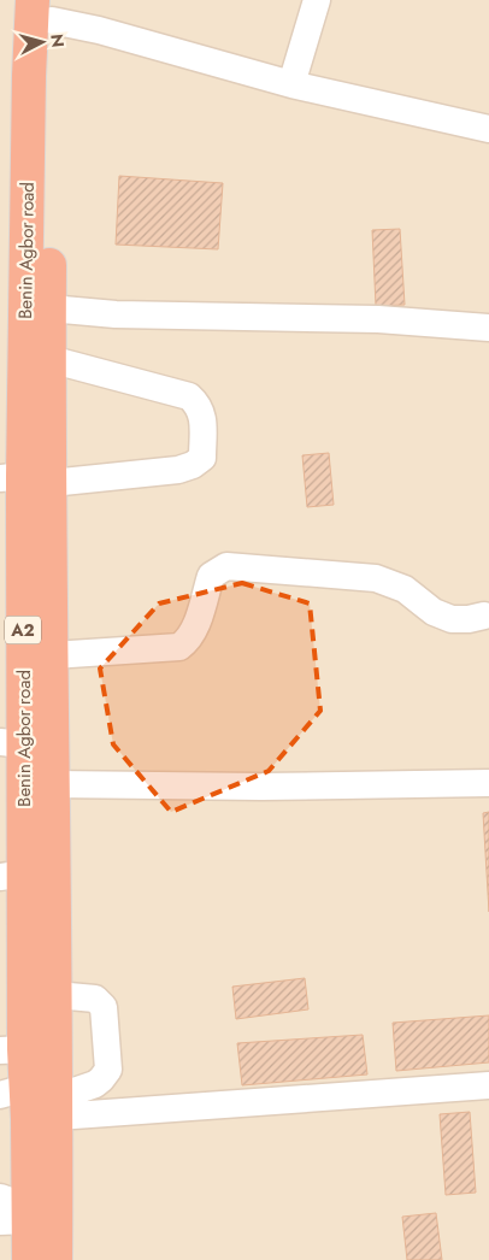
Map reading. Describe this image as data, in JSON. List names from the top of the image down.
{
  "streets": {
    "highway": ["Benin Agbor road", "A2"]
  },
  "north": "right"
}
